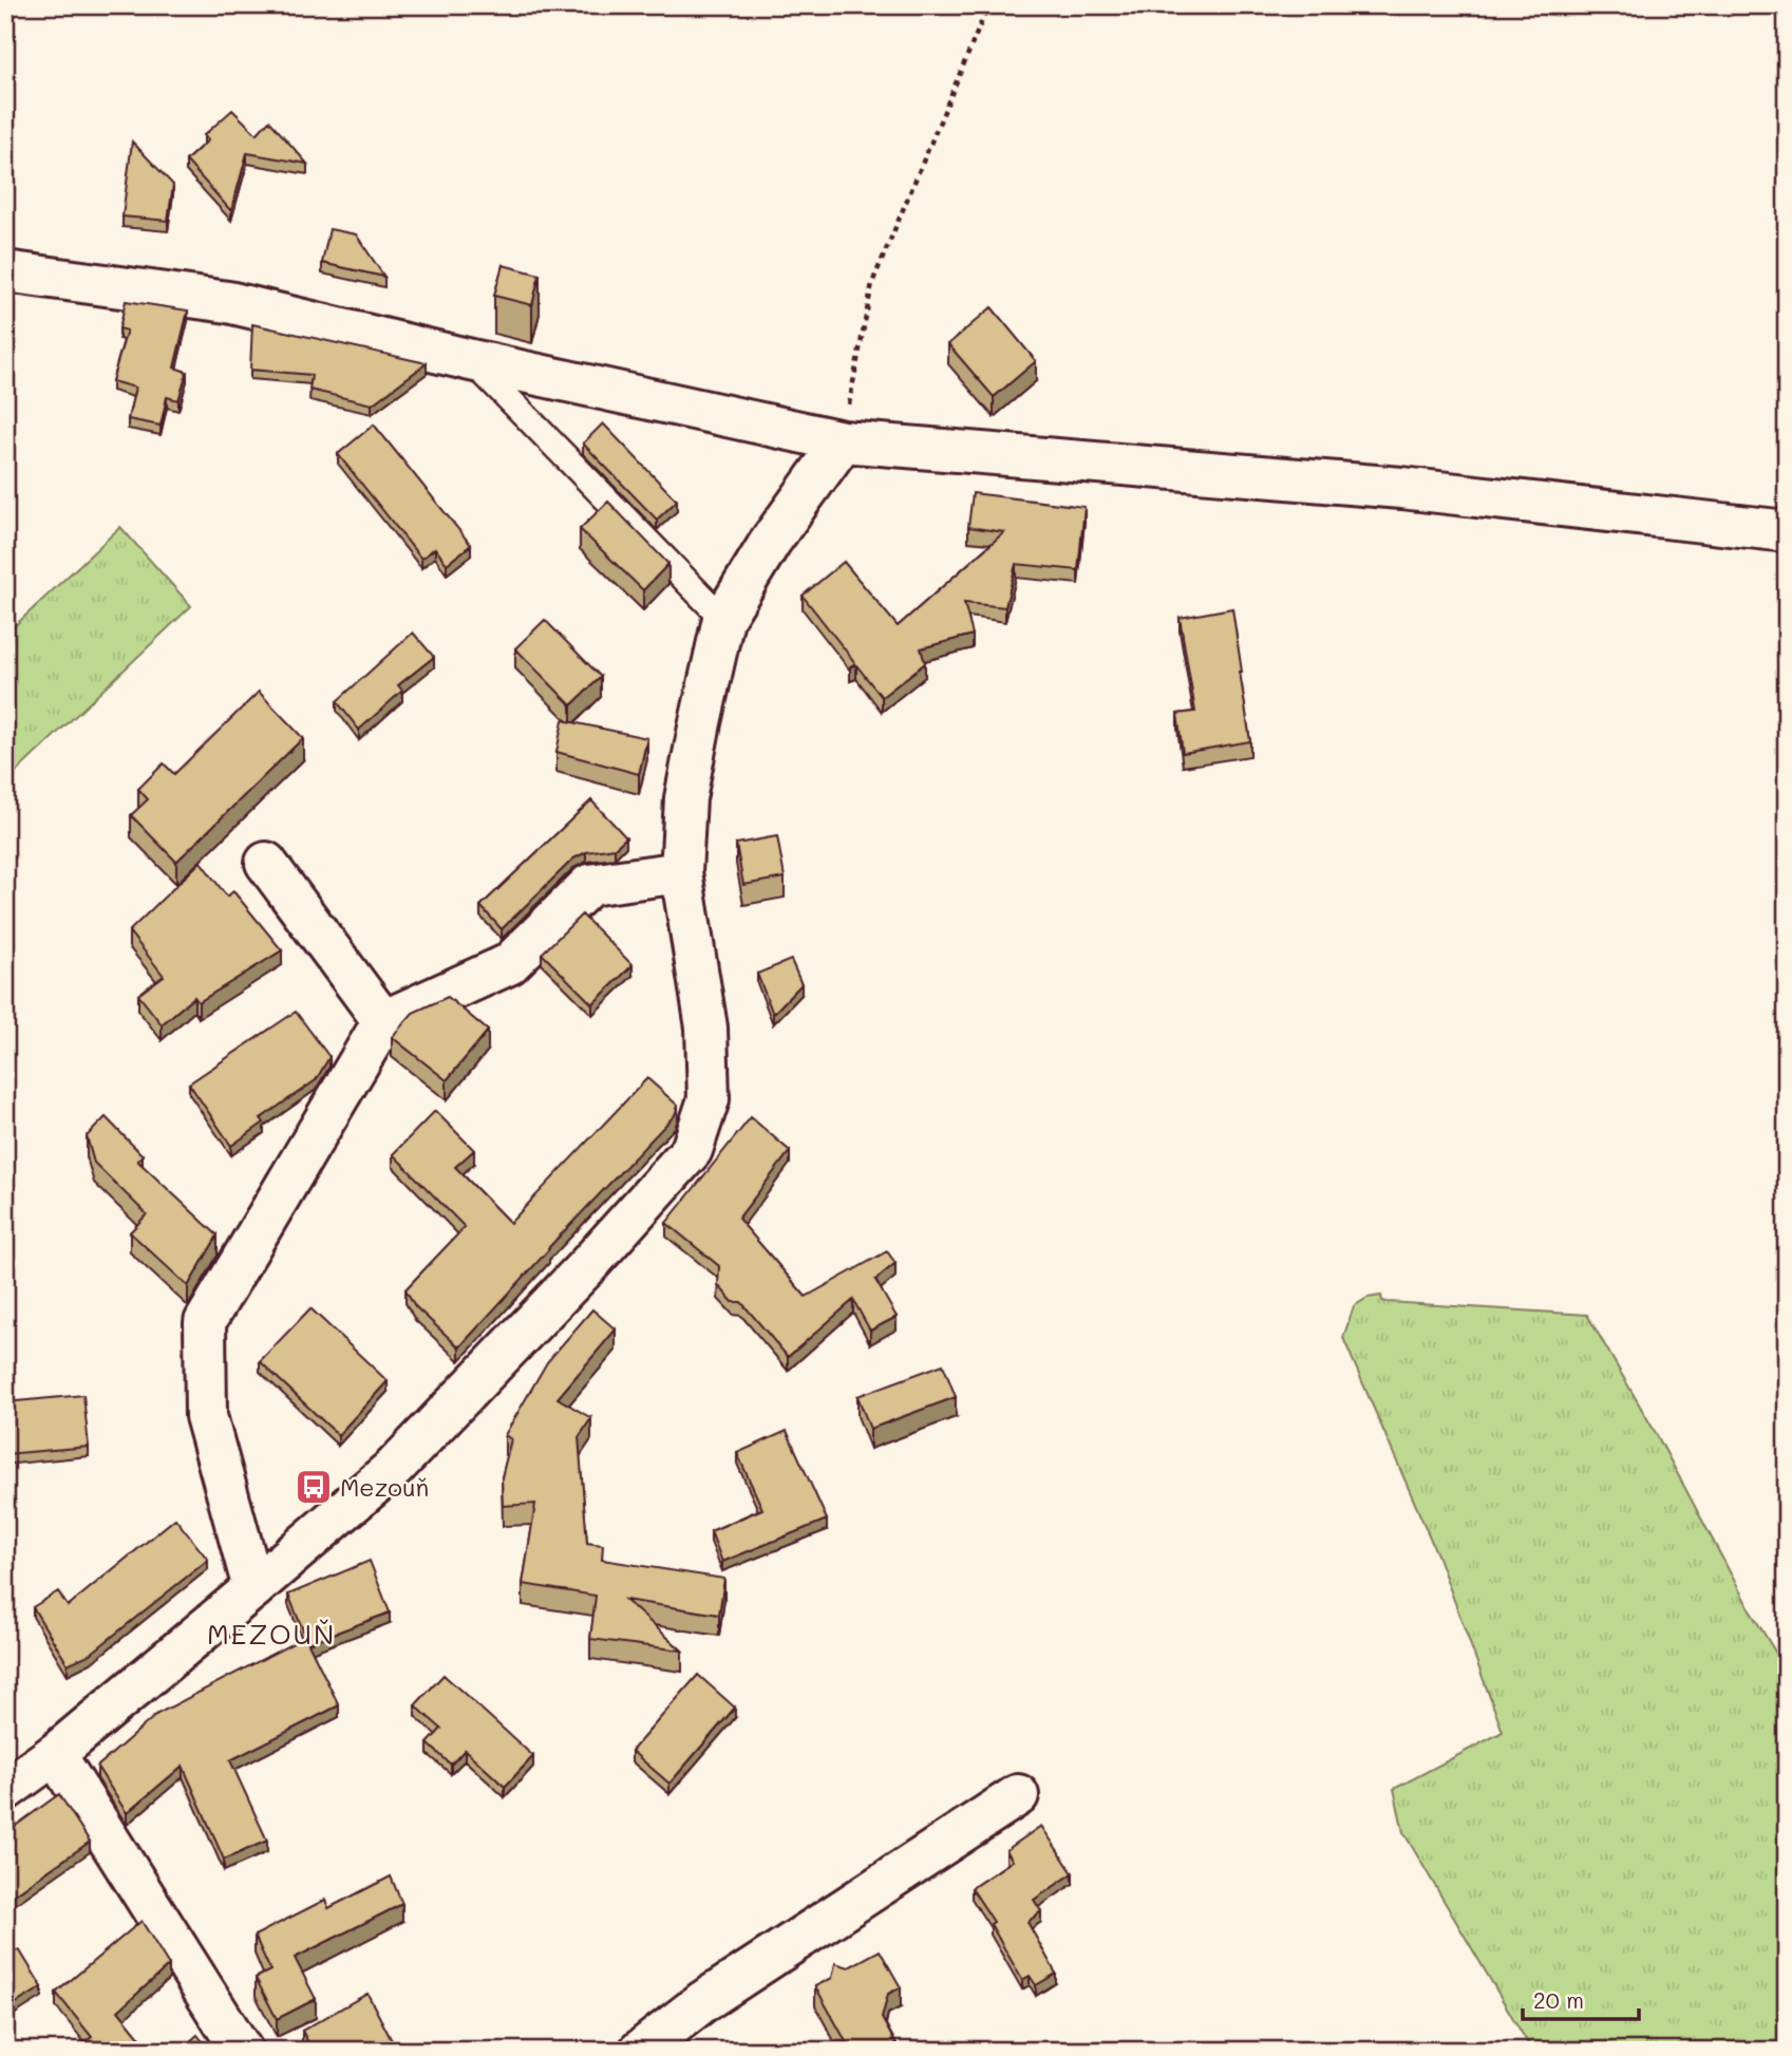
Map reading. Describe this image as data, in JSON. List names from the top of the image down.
{
  "districts": ["MEZOUŇ"],
  "places": {
    "bus stop": ["Mezouň"]
  },
  "scale_bar": "20 m"
}
